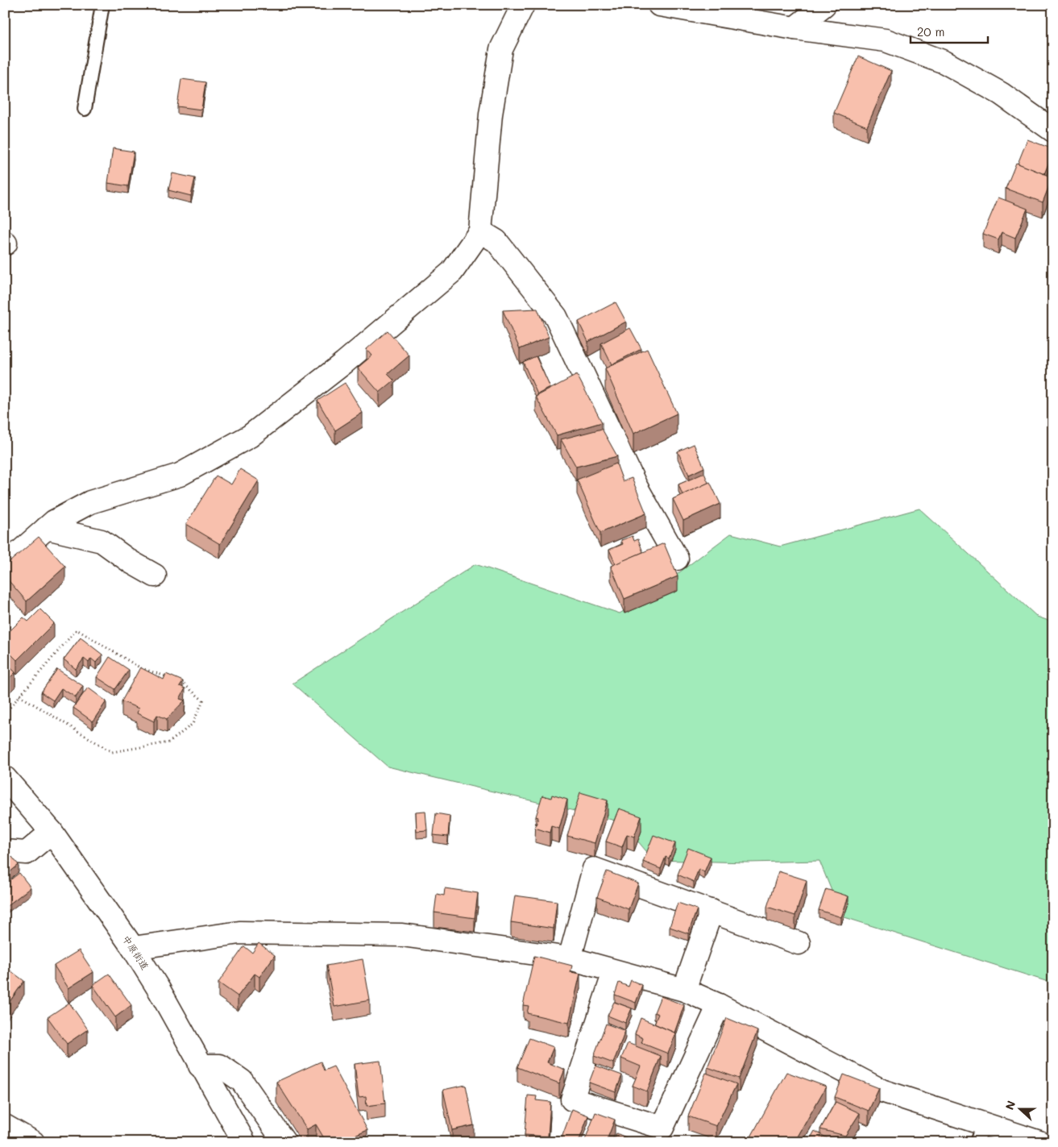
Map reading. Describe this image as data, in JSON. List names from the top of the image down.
{
  "streets": {
    "main road": ["中原街道"]
  },
  "scale_bar": "20 m",
  "north": "left"
}
